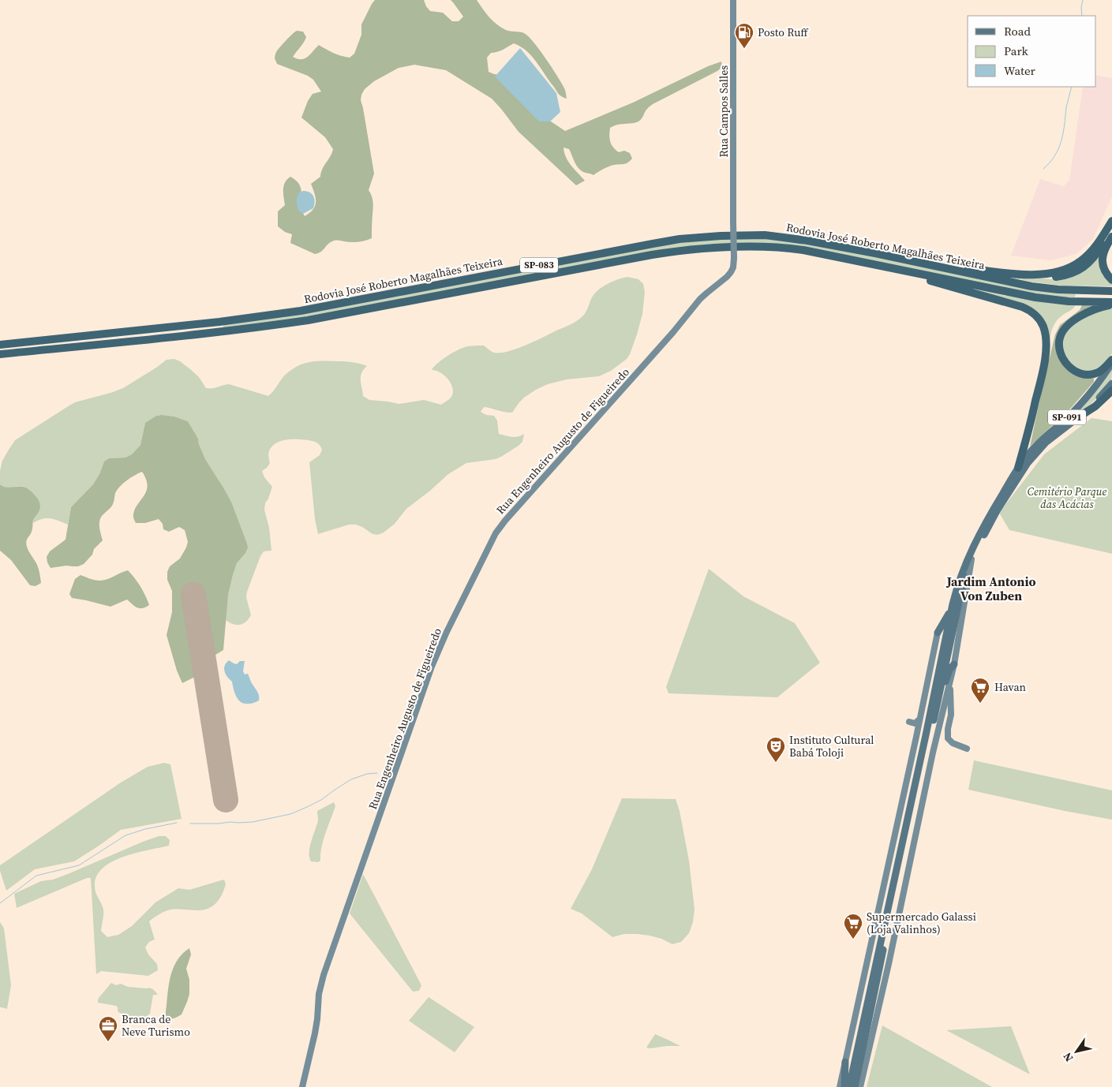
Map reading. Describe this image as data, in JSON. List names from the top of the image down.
{
  "streets": {
    "highway": ["Rodovia José Roberto Magalhães Teixeira", "SP-083"],
    "main road": ["Rua Campos Salles", "SP-091", "Rua Engenheiro Augusto de Figueiredo"]
  },
  "crossings": [
    ["Rua Campos Salles", "Rua Engenheiro Augusto de Figueiredo"]
  ],
  "districts": ["Jardim Antonio Von Zuben"],
  "parks": ["Cemitério Parque das Acácias"],
  "places": {
    "fuel station": ["Posto Ruff"],
    "supermarket": ["Havan", "Supermercado Galassi (Loja Valinhos)"],
    "theatre": ["Instituto Cultural Babá Toloji"],
    "office": ["Branca de Neve Turismo"]
  },
  "legend": ["Road", "Park", "Water"],
  "north": "bottom left"
}
